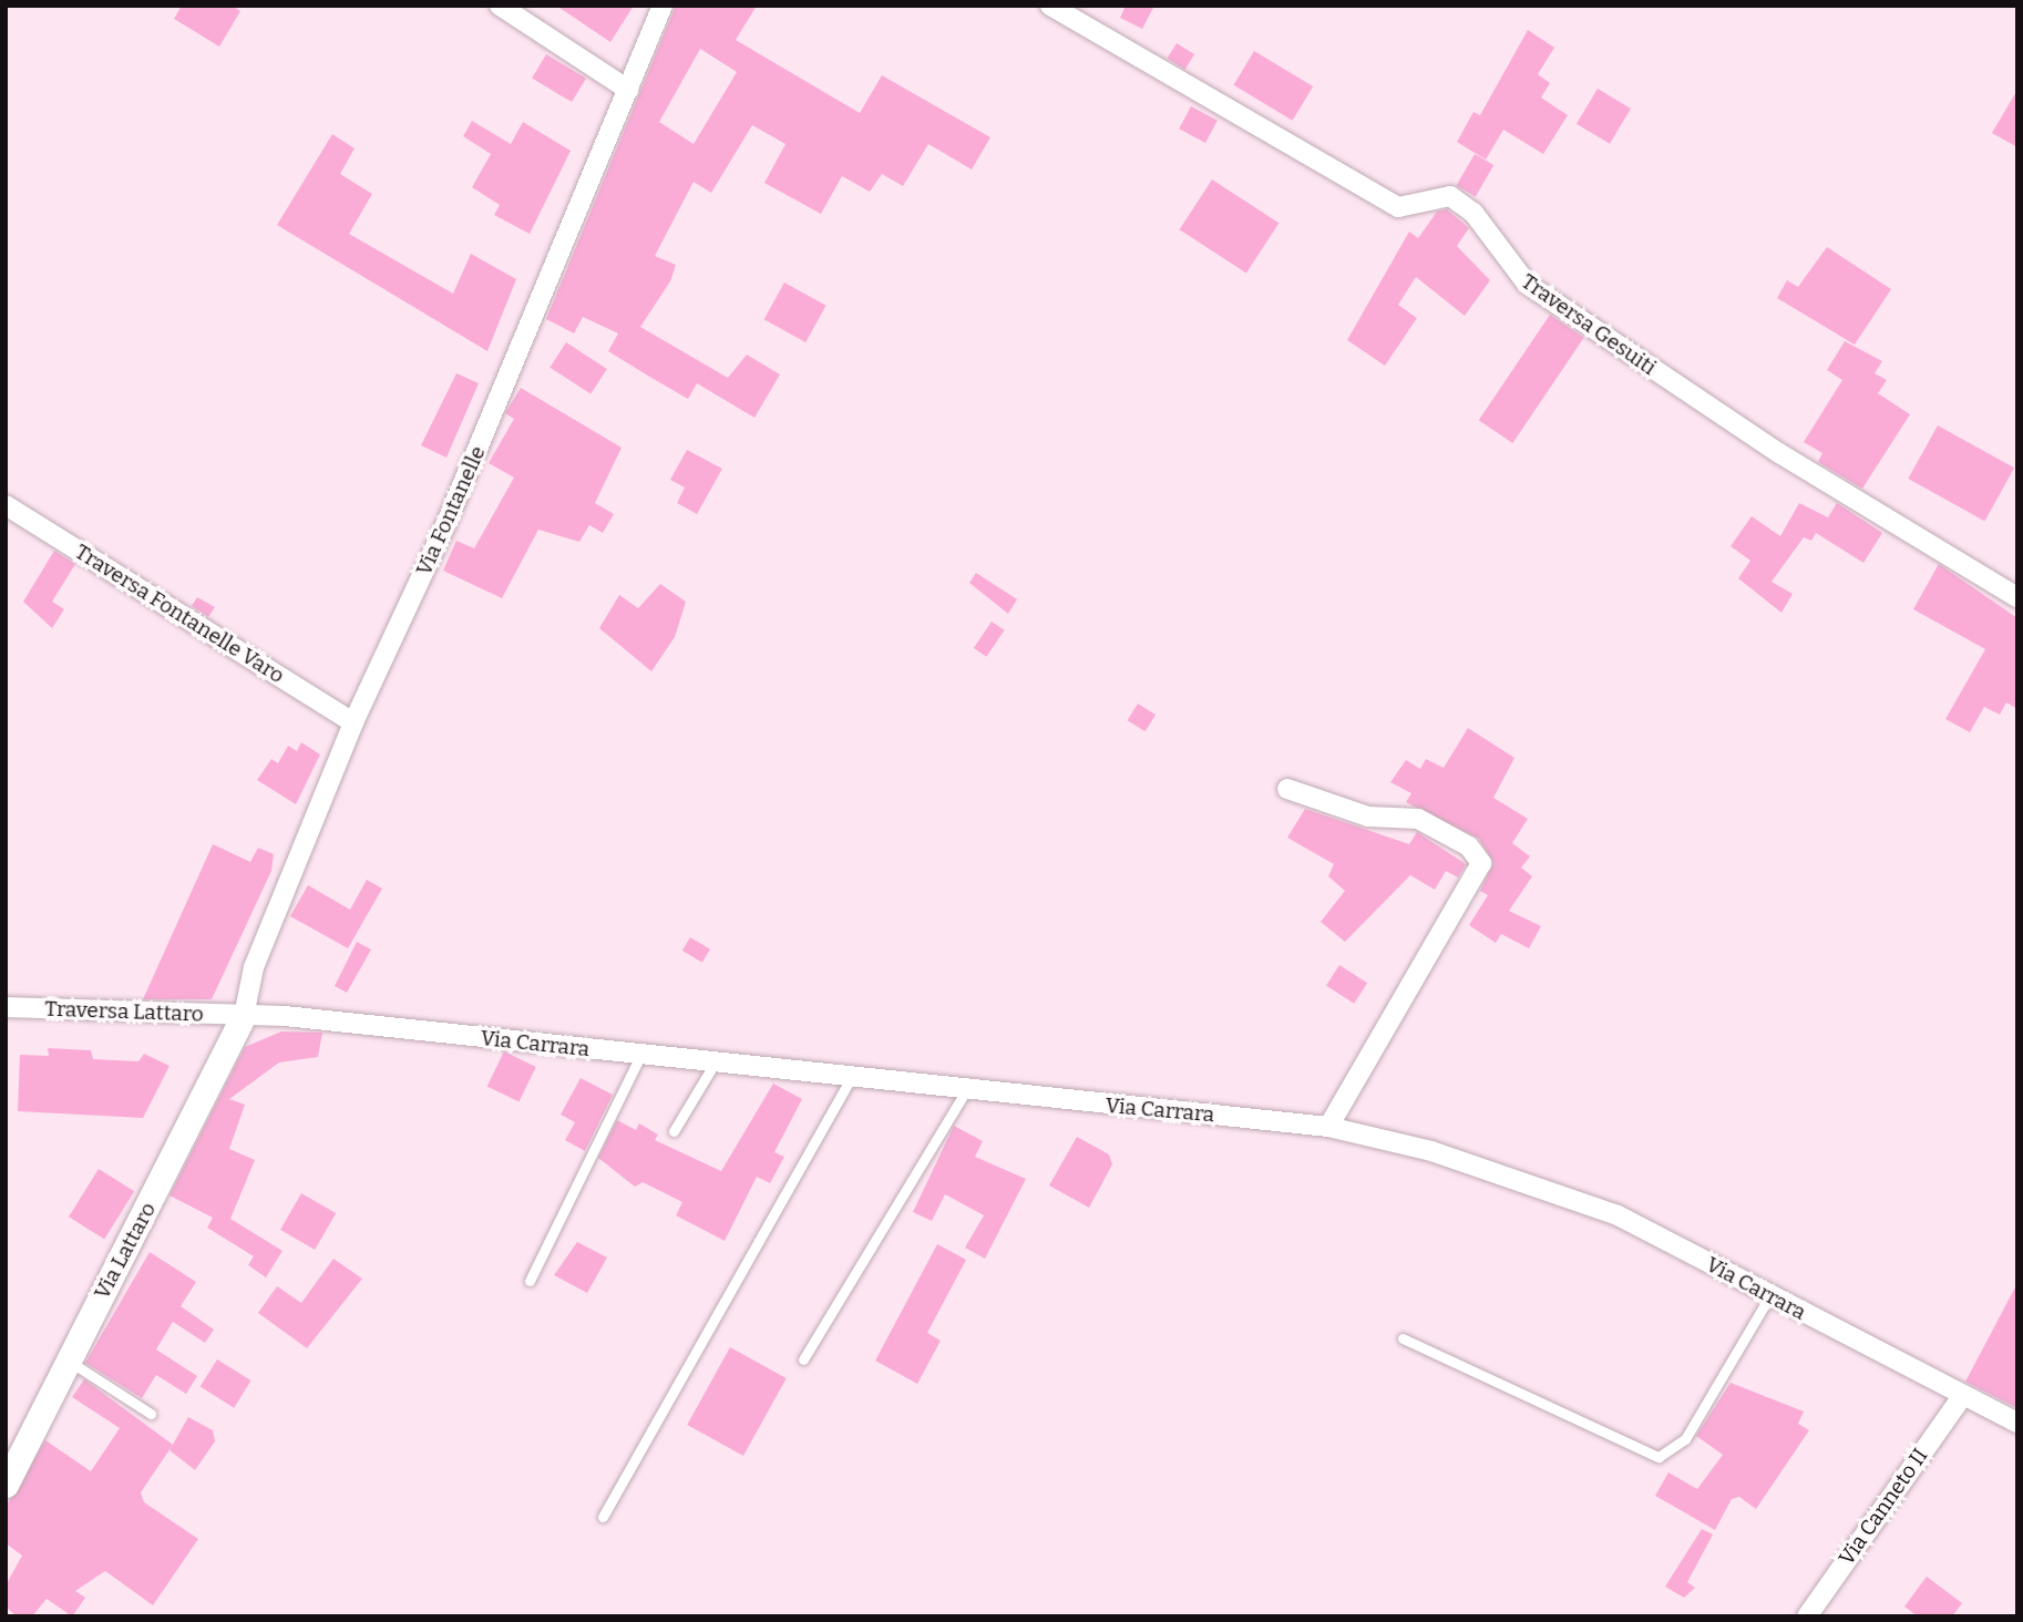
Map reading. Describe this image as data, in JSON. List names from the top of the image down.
{
  "streets": {
    "street": [
      "Traversa Gesuiti",
      "Via Fontanelle",
      "Traversa Fontanelle Varo",
      "Traversa Lattaro",
      "Via Carrara",
      "Via Lattaro",
      "Via Canneto II"
    ]
  },
  "crossings": [
    ["Via Fontanelle", "Traversa Fontanelle Varo"],
    ["Via Fontanelle", "Traversa Lattaro"],
    ["Via Fontanelle", "Via Carrara"],
    ["Via Fontanelle", "Via Lattaro"],
    ["Traversa Lattaro", "Via Carrara"],
    ["Traversa Lattaro", "Via Lattaro"],
    ["Via Carrara", "Via Lattaro"],
    ["Via Carrara", "Via Canneto II"]
  ]
}
